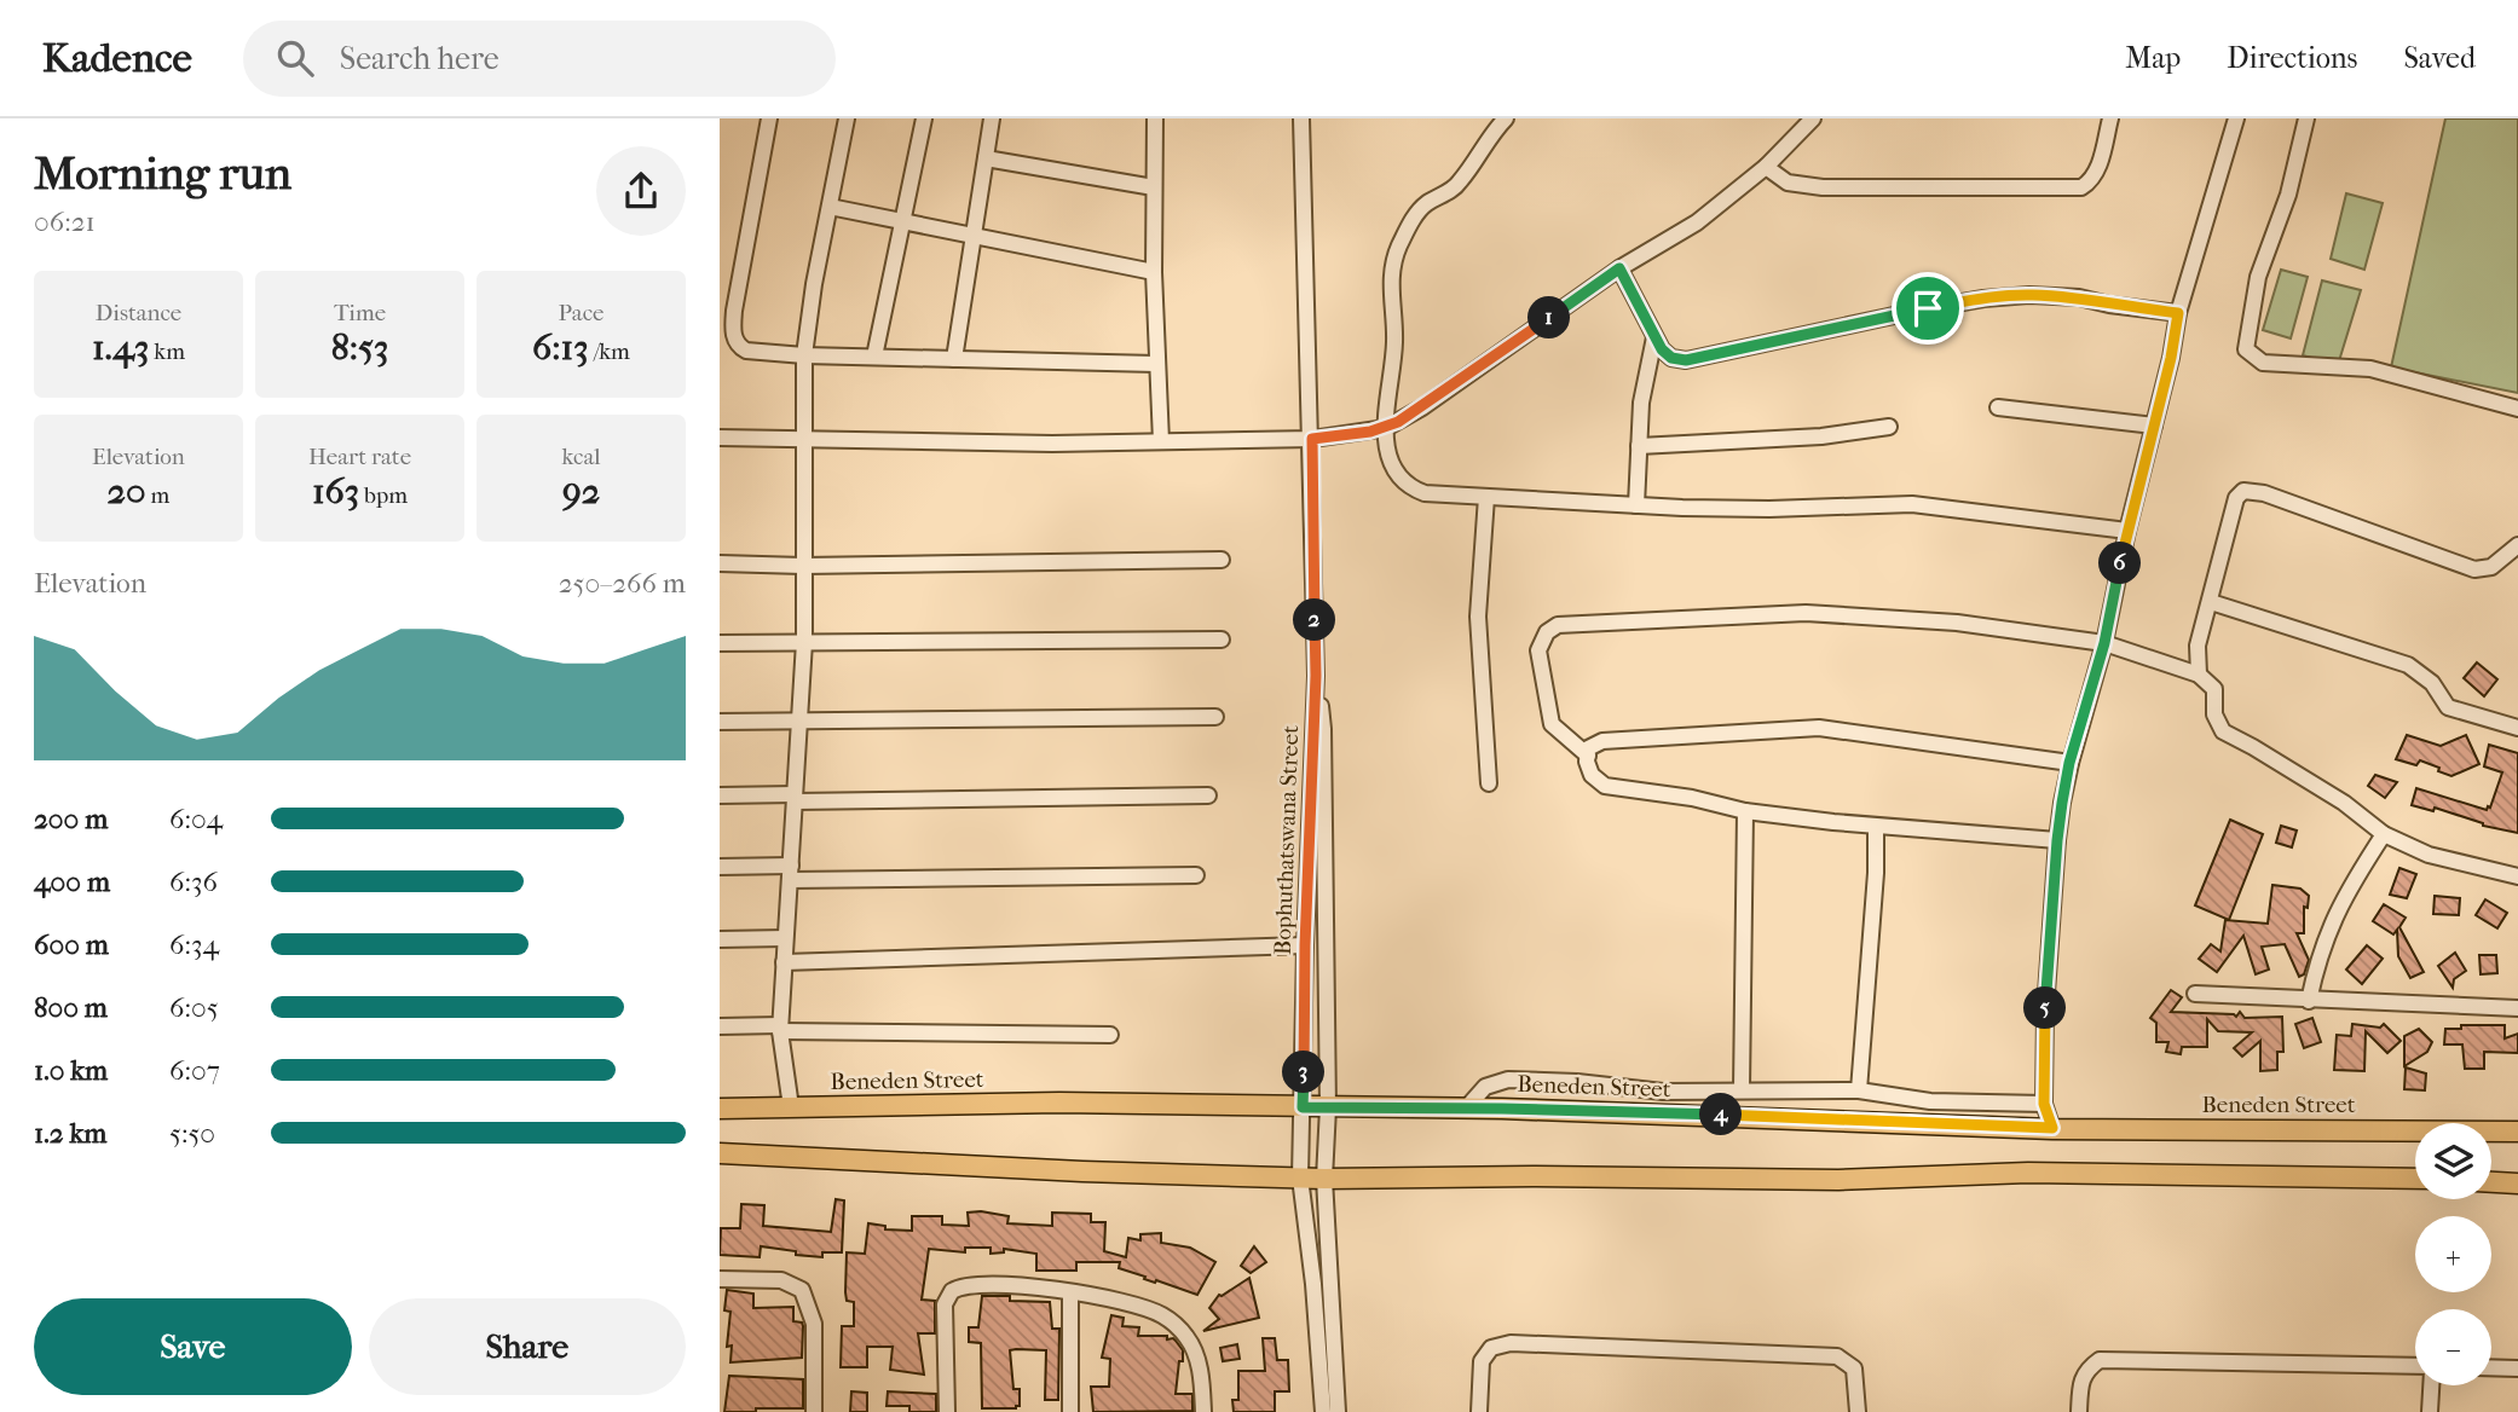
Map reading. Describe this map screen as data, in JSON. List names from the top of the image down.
{
  "streets": {
    "main road": ["Beneden Street"],
    "street": ["Bophuthatswana Street"]
  },
  "crossings": [
    ["Bophuthatswana Street", "Beneden Street"]
  ],
  "page": {
    "header": "Kadence",
    "search": "Search here",
    "nav": ["Map", "Directions", "Saved"],
    "heading": ["Morning run", "06:21"],
    "stats": [
      ["Distance", "1.43 km"],
      ["Time", "8:53"],
      ["Pace", "6:13 /km"],
      ["Elevation", "20 m"],
      ["Heart rate", "163 bpm"],
      ["kcal", "92"]
    ],
    "pins": [
      "1",
      "6",
      "2",
      "5",
      "3",
      "4"
    ],
    "chart": ["Elevation", "250–266 m"],
    "list": [
      {
        "name": "200 m",
        "note": "6:04"
      },
      {
        "name": "400 m",
        "note": "6:36"
      },
      {
        "name": "600 m",
        "note": "6:34"
      },
      {
        "name": "800 m",
        "note": "6:05"
      },
      {
        "name": "1.0 km",
        "note": "6:07"
      },
      {
        "name": "1.2 km",
        "note": "5:50"
      }
    ],
    "map_buttons": ["+", "−"],
    "buttons": ["Save", "Share"]
  }
}
